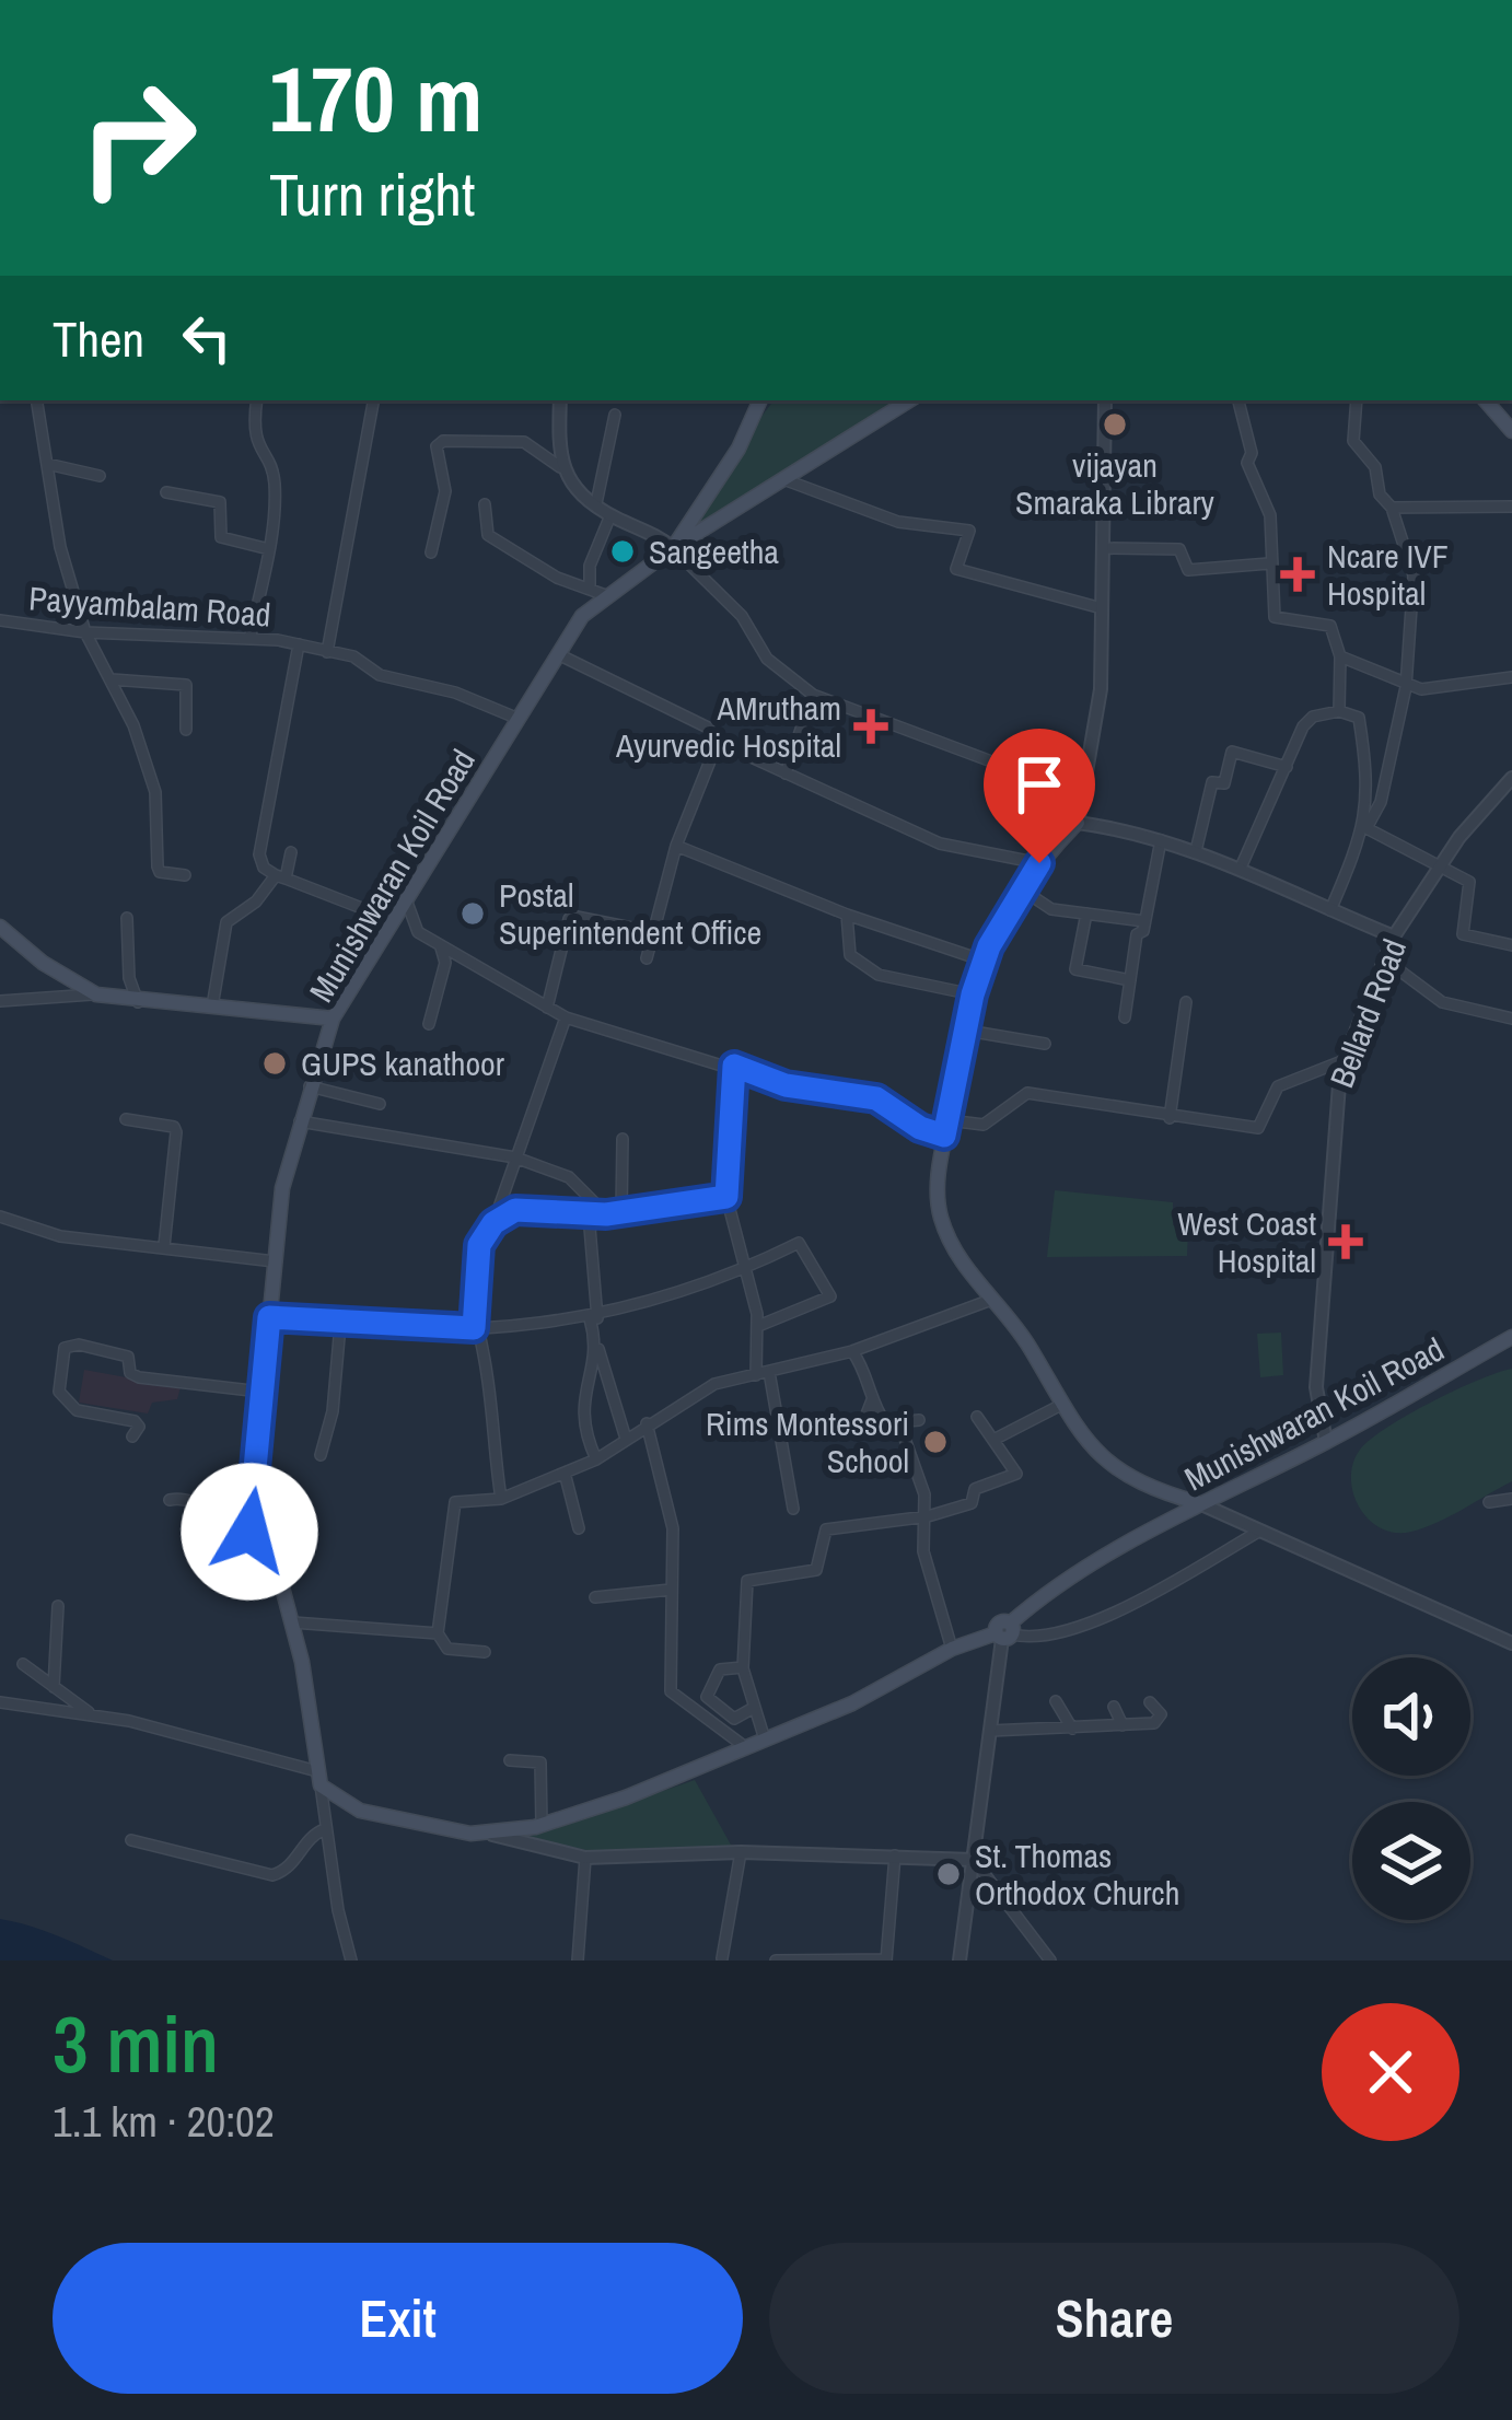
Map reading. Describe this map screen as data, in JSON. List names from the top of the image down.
{
  "streets": {
    "main road": ["Munishwaran Koil Road"],
    "street": ["Payyambalam Road", "Bellard Road"]
  },
  "crossings": [
    ["Payyambalam Road", "Munishwaran Koil Road"],
    ["Munishwaran Koil Road", "Bellard Road"]
  ],
  "places": {
    "other": [
      "vijayan Smaraka Library",
      "Sangeetha",
      "Postal Superintendent Office",
      "GUPS kanathoor",
      "Rims Montessori School",
      "St. Thomas Orthodox Church"
    ],
    "health": ["Ncare IVF Hospital", "AMrutham Ayurvedic Hospital", "West Coast Hospital"]
  },
  "page": {
    "turn": ["170 m", "Turn right"],
    "then": "Then",
    "heading": ["3 min", "1.1 km · 20:02"],
    "buttons": ["Exit", "Share"]
  }
}
